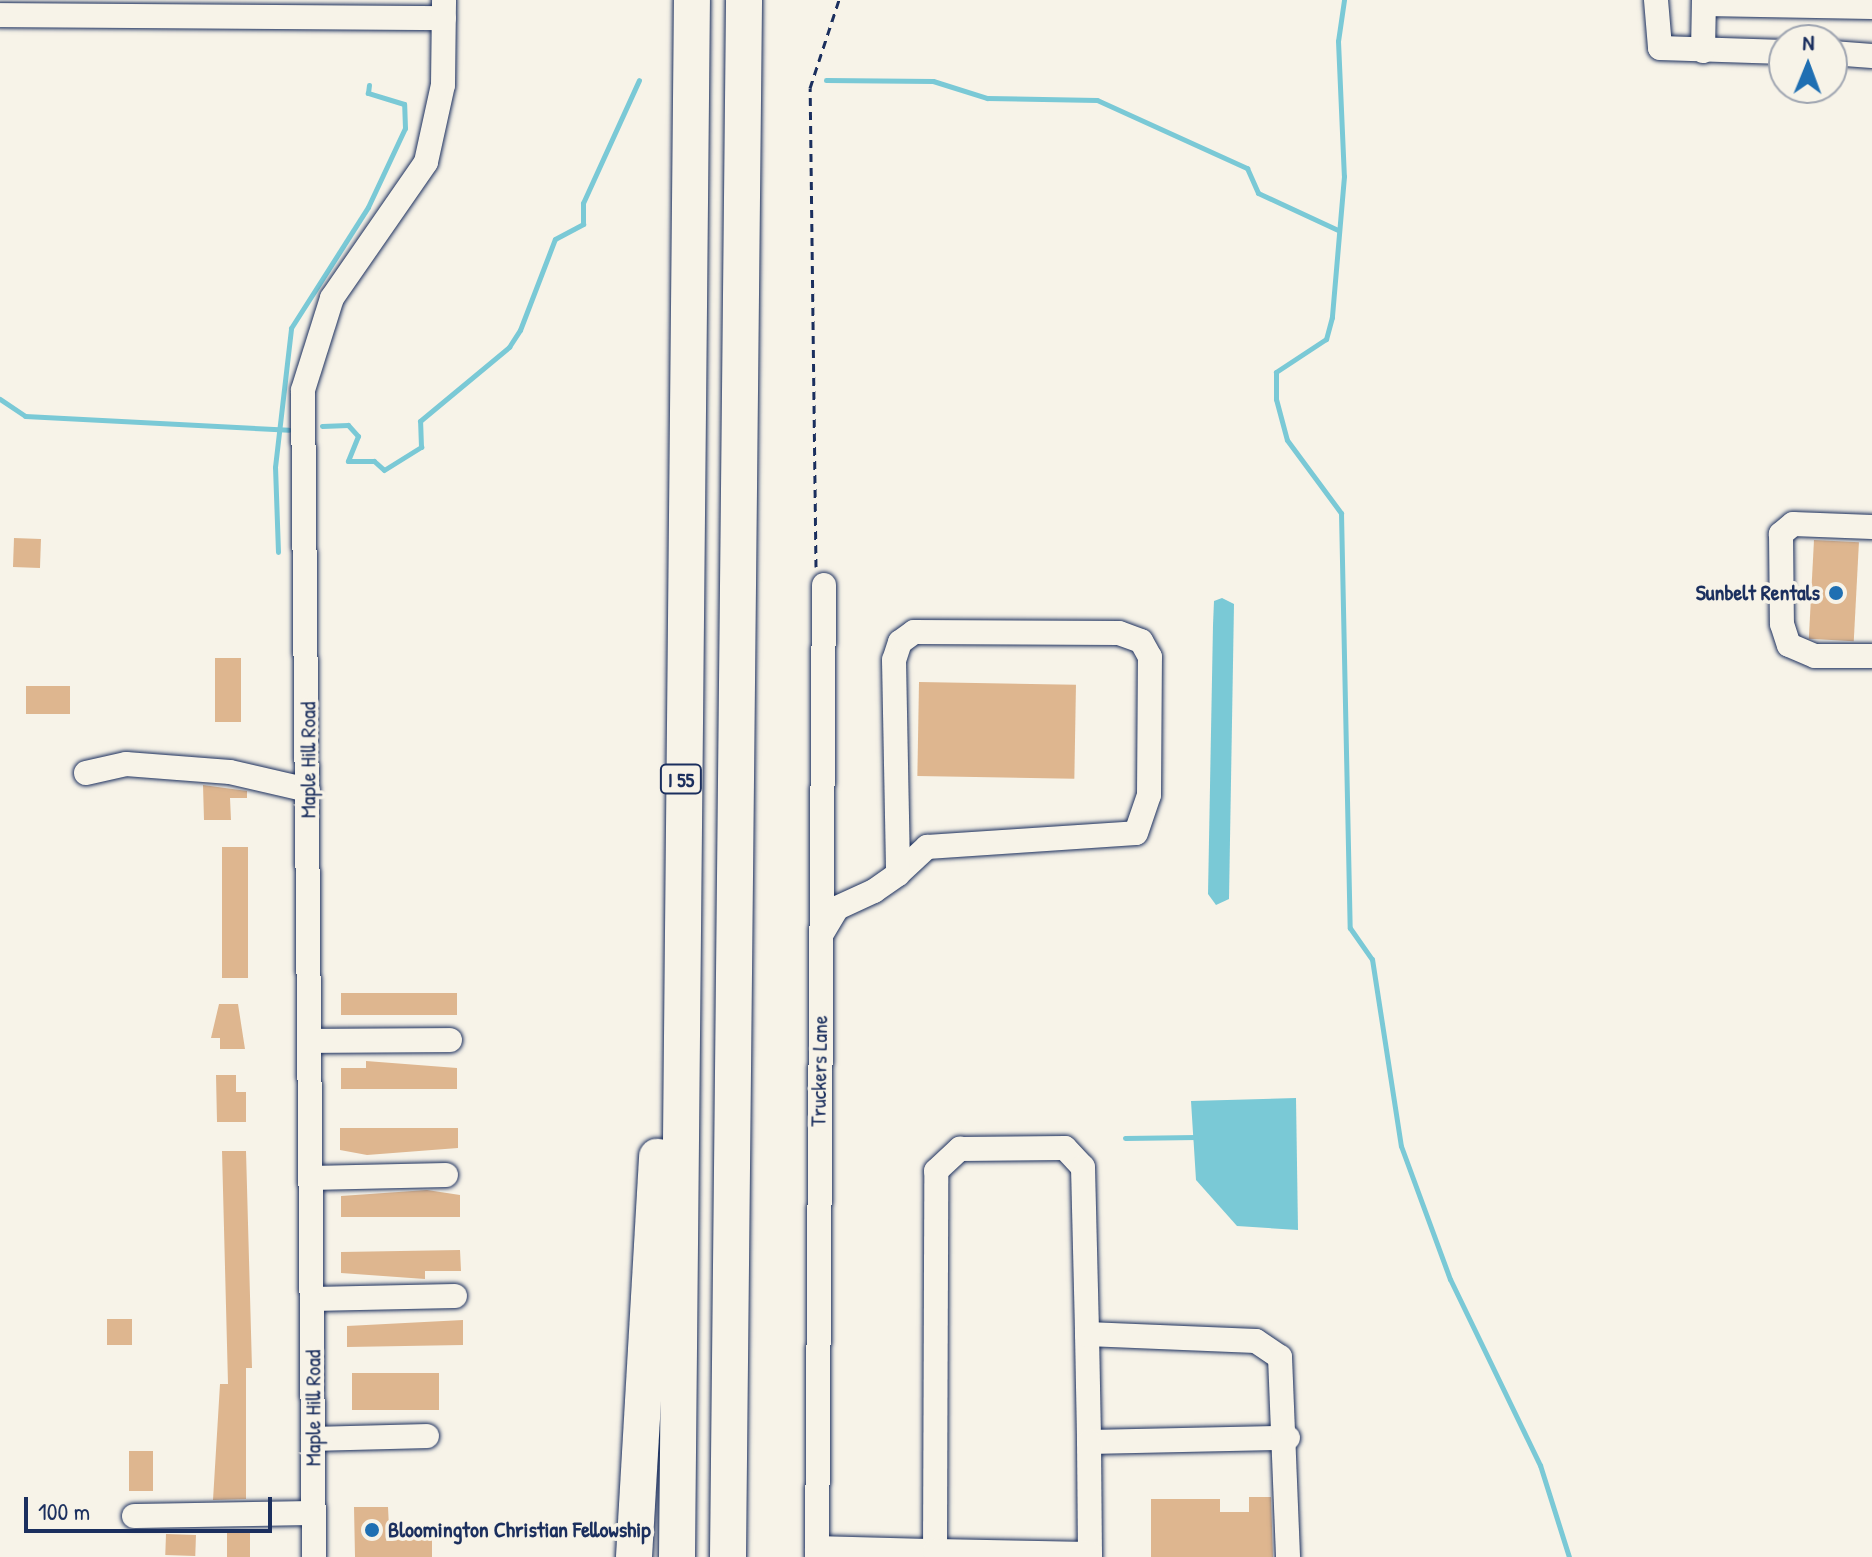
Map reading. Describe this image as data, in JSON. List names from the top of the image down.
{
  "streets": {
    "highway": ["I 55"],
    "street": ["Maple Hill Road", "Truckers Lane"]
  },
  "places": ["Sunbelt Rentals", "Bloomington Christian Fellowship"],
  "scale_bar": "100 m",
  "north": "top"
}
